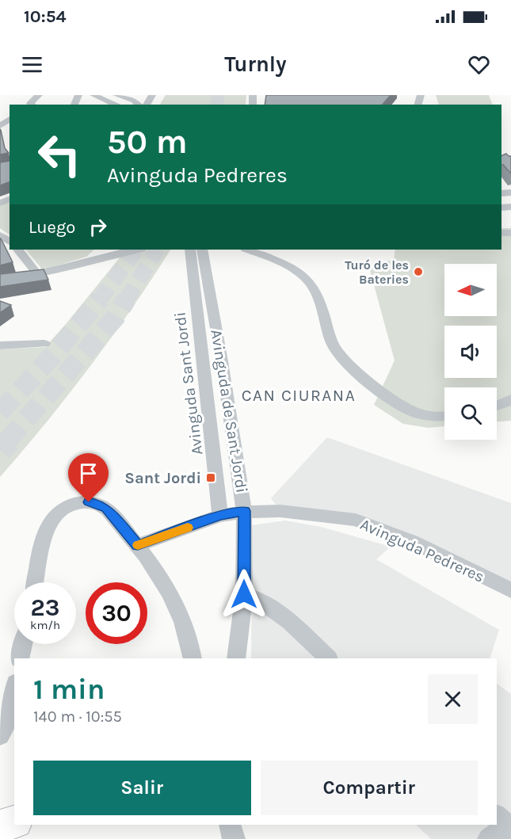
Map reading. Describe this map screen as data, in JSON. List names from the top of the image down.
{
  "streets": {
    "street": ["Avinguda Sant Jordi", "Avinguda de Sant Jordi", "Avinguda Pedreres"]
  },
  "crossings": [
    ["Avinguda Sant Jordi", "Avinguda Pedreres"],
    ["Avinguda de Sant Jordi", "Avinguda Pedreres"]
  ],
  "districts": ["CAN CIURANA"],
  "places": {
    "other": ["Turó de les Bateries"],
    "transit": ["Sant Jordi"]
  },
  "north": "left",
  "page": {
    "status": "10:54",
    "header": "Turnly",
    "turn": ["50 m", "Avinguda Pedreres"],
    "then": "Luego",
    "speed": "23 km/h",
    "limit": "30",
    "heading": ["1 min", "140 m · 10:55"],
    "buttons": ["Salir", "Compartir"]
  }
}
